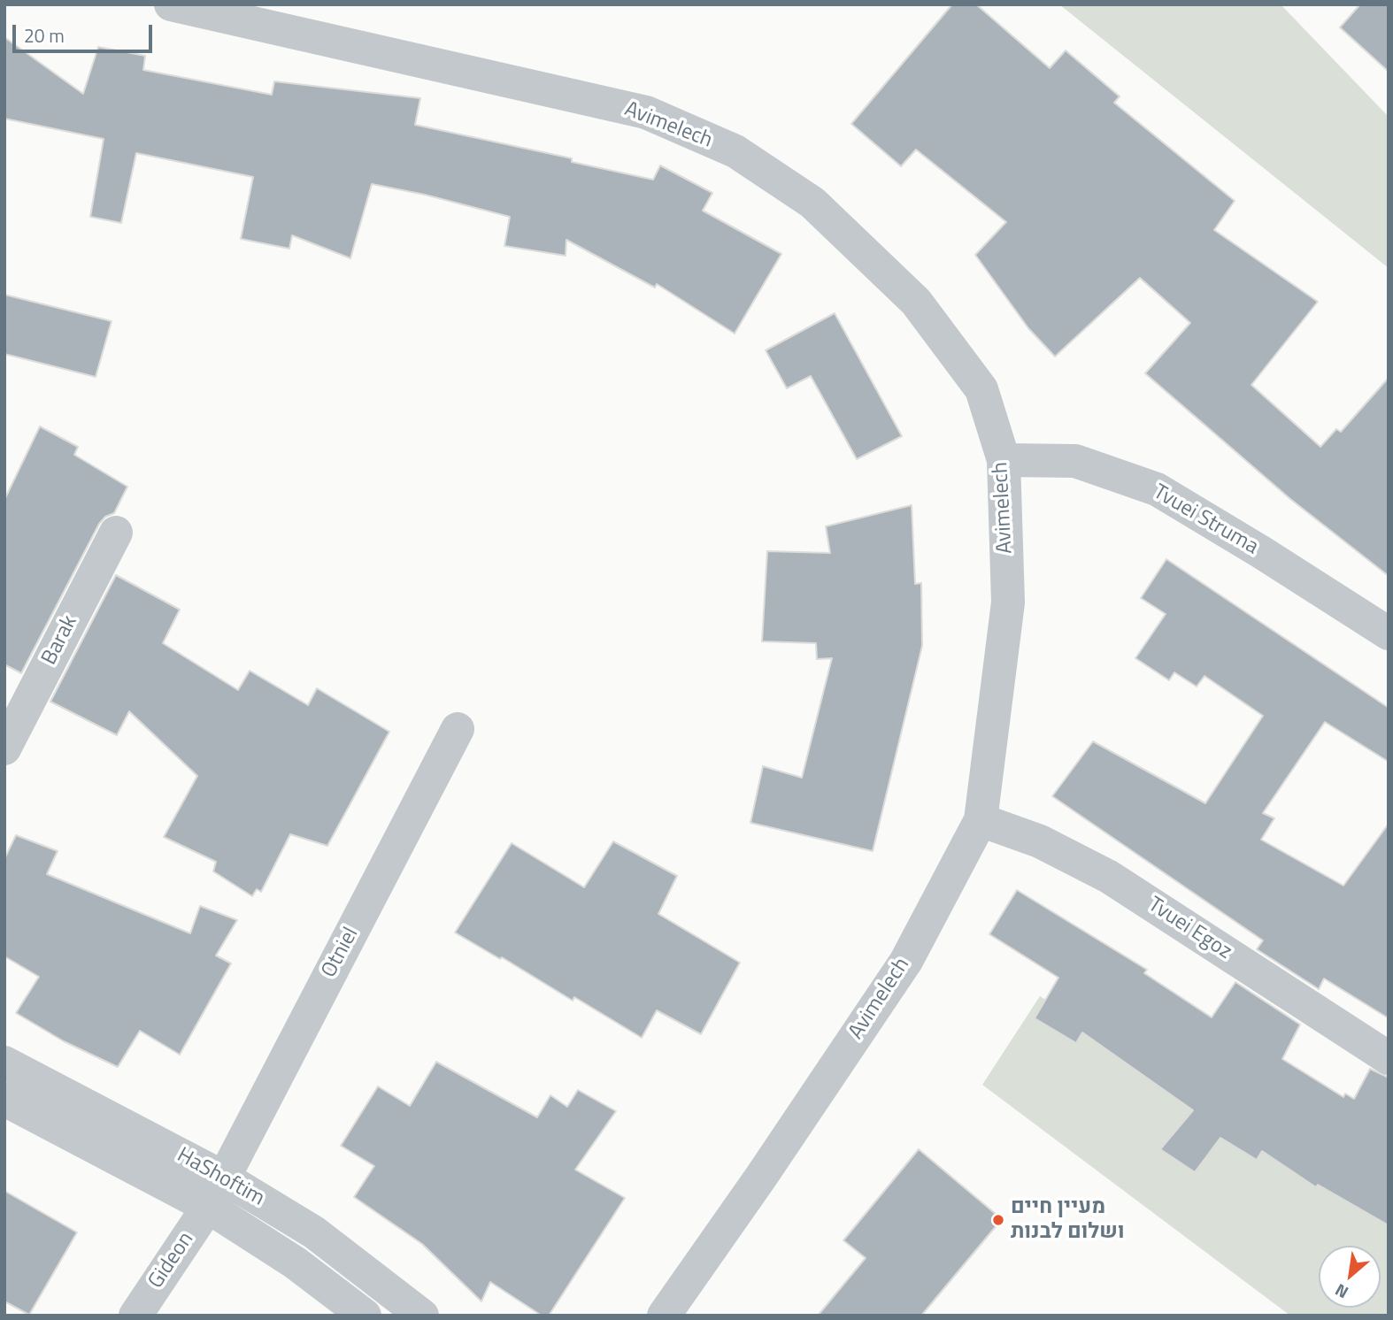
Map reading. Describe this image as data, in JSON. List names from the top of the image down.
{
  "streets": {
    "street": [
      "Avimelech",
      "Tvuei Struma",
      "Barak",
      "Tvuei Egoz",
      "Otniel",
      "HaShoftim",
      "Gideon"
    ]
  },
  "crossings": [
    ["Avimelech", "Tvuei Struma"],
    ["Avimelech", "Tvuei Egoz"],
    ["Otniel", "HaShoftim"],
    ["HaShoftim", "Gideon"]
  ],
  "places": ["מעיין חיים ושלום לבנות"],
  "scale_bar": "20 m",
  "north": "bottom left"
}
